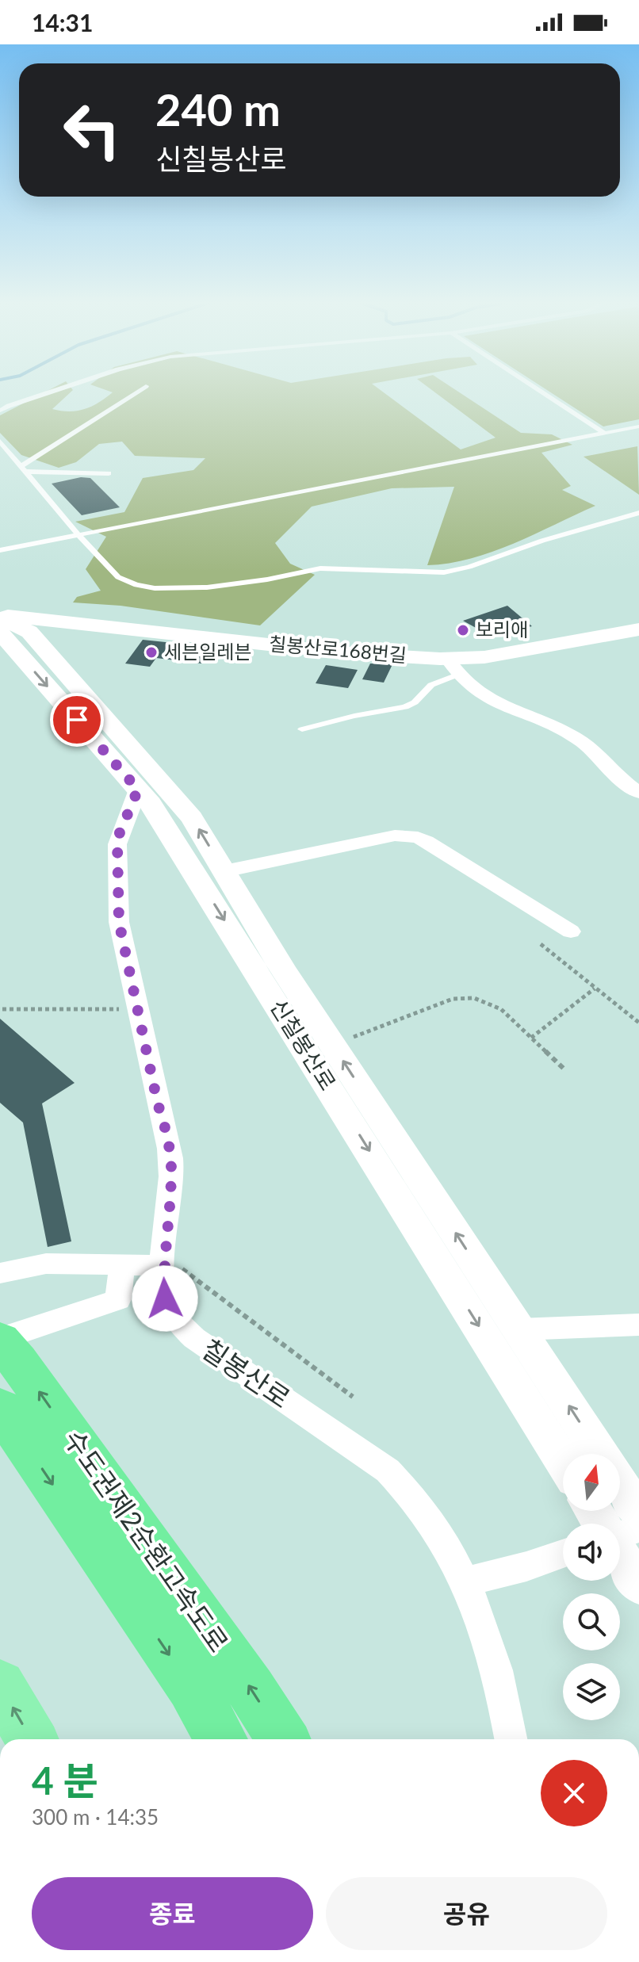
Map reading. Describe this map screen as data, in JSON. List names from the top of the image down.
{
  "streets": {
    "highway": ["수도권제2순환고속도로"],
    "street": ["칠봉산로168번길", "신칠봉산로", "칠봉산로"]
  },
  "crossings": [
    ["칠봉산로168번길", "신칠봉산로"],
    ["신칠봉산로", "칠봉산로"]
  ],
  "places": ["보리애", "세븐일레븐"],
  "north": "top",
  "page": {
    "status": "14:31",
    "turn": ["240 m", "신칠봉산로"],
    "heading": ["4 분", "300 m · 14:35"],
    "buttons": ["종료", "공유"]
  }
}
